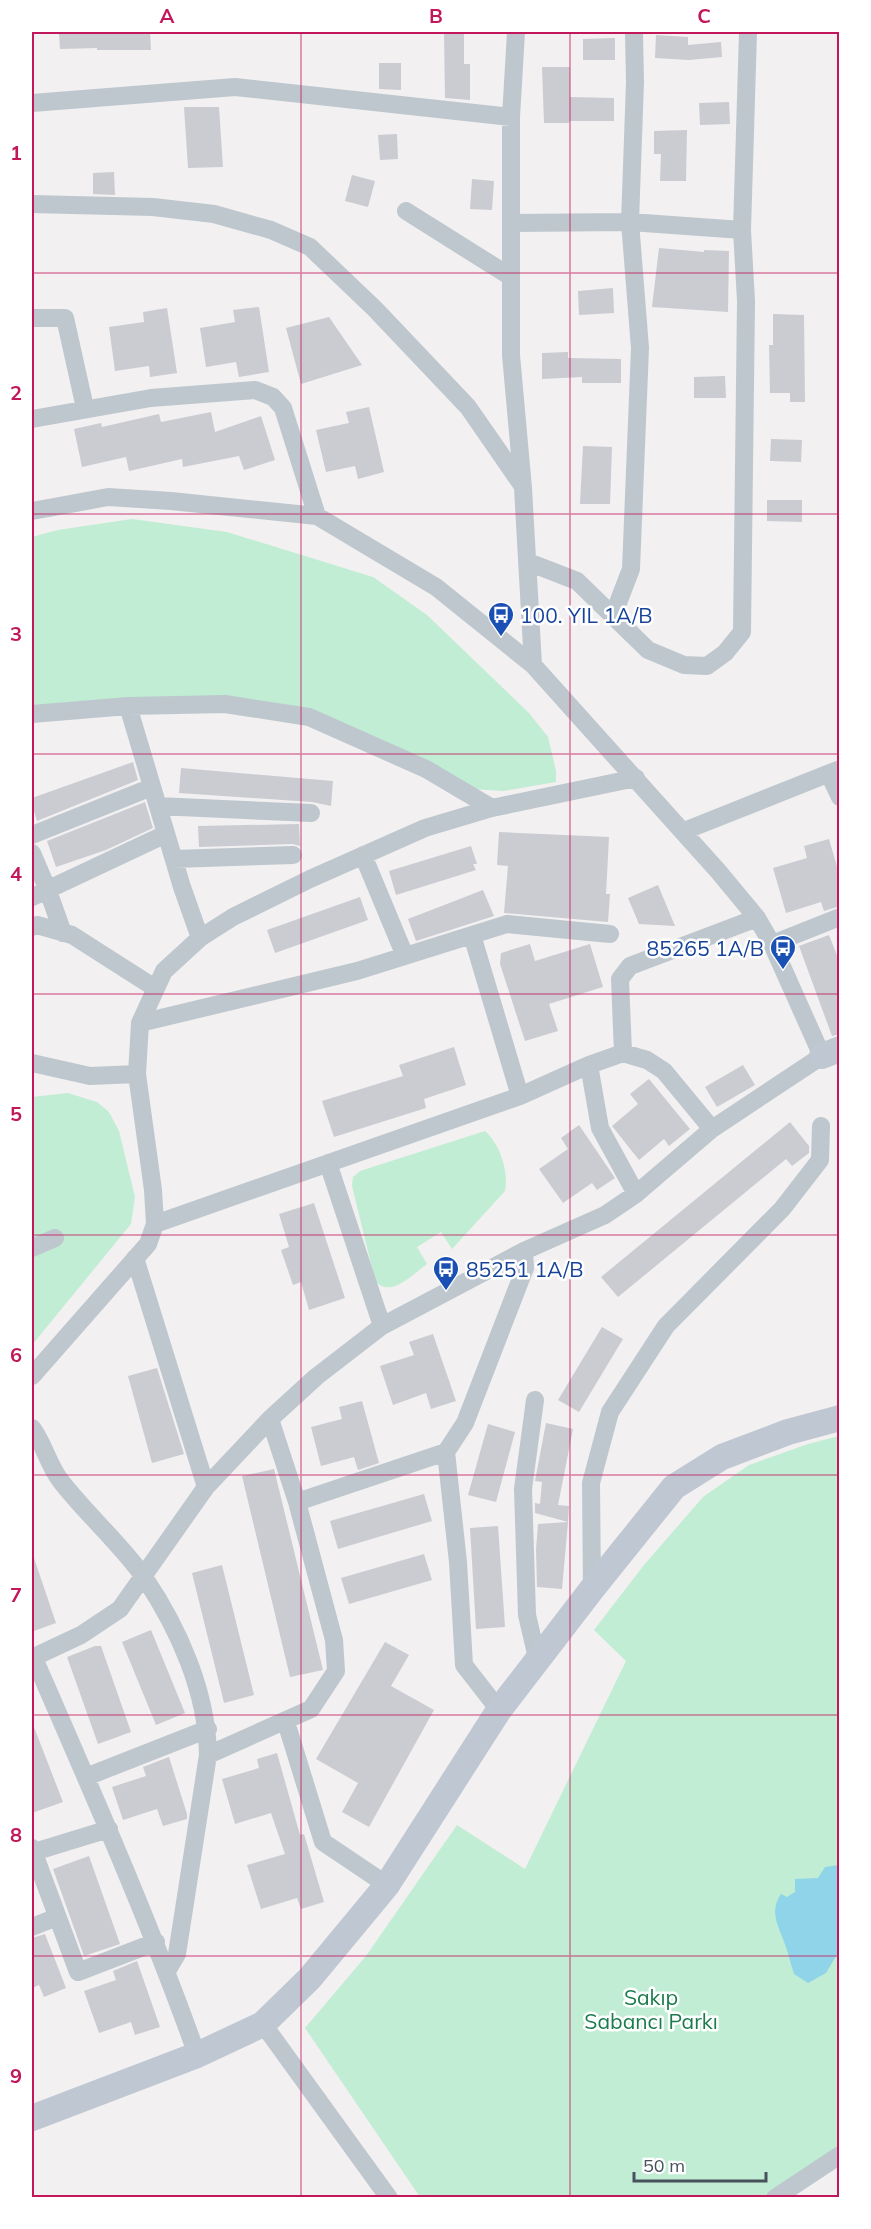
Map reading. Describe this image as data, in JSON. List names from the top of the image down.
{
  "parks": ["Sakıp Sabancı Parkı"],
  "places": {
    "bus stop": ["100. YIL 1A/B", "85265 1A/B", "85251 1A/B"]
  },
  "scale_bar": "50 m",
  "grid": {
    "columns": ["A", "B", "C"],
    "rows": [
      "1",
      "2",
      "3",
      "4",
      "5",
      "6",
      "7",
      "8",
      "9"
    ]
  }
}
